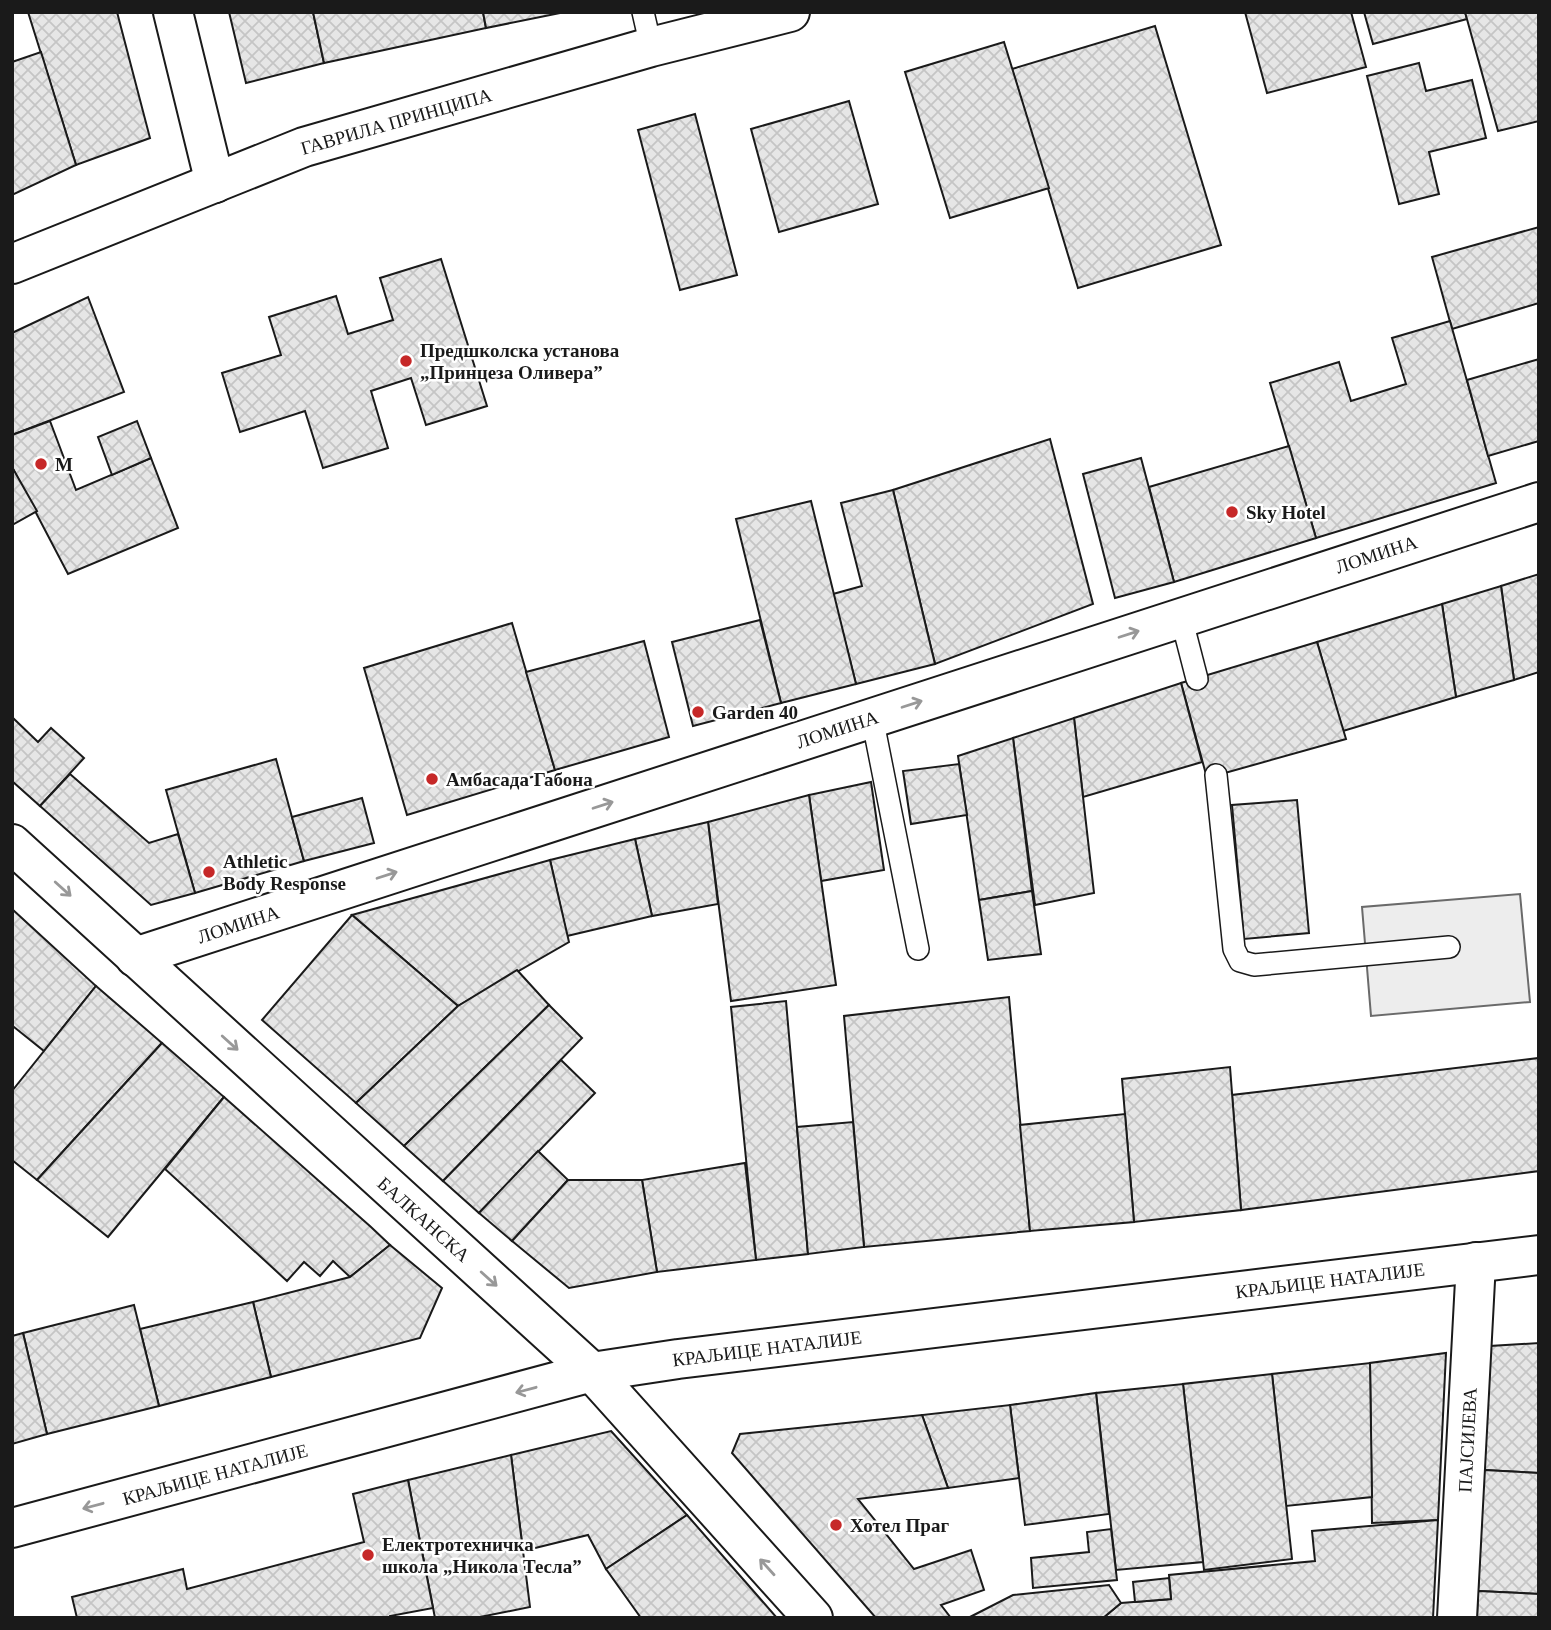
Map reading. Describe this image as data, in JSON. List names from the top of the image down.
{
  "streets": {
    "street": [
      "ГАВРИЛА ПРИНЦИПА",
      "ЛОМИНА",
      "БАЛКАНСКА",
      "КРАЉИЦЕ НАТАЛИЈЕ",
      "ПАЈСИЈЕВА"
    ]
  },
  "crossings": [
    ["ЛОМИНА", "БАЛКАНСКА"],
    ["БАЛКАНСКА", "КРАЉИЦЕ НАТАЛИЈЕ"],
    ["КРАЉИЦЕ НАТАЛИЈЕ", "ПАЈСИЈЕВА"]
  ],
  "one_way": ["ЛОМИНА", "КРАЉИЦЕ НАТАЛИЈЕ"],
  "places": [
    "Предшколска установа „Принцеза Оливера”",
    "M",
    "Sky Hotel",
    "Garden 40",
    "Амбасада Габона",
    "Athletic Body Response",
    "Хотел Праг",
    "Електротехничка школа „Никола Тесла”"
  ]
}
